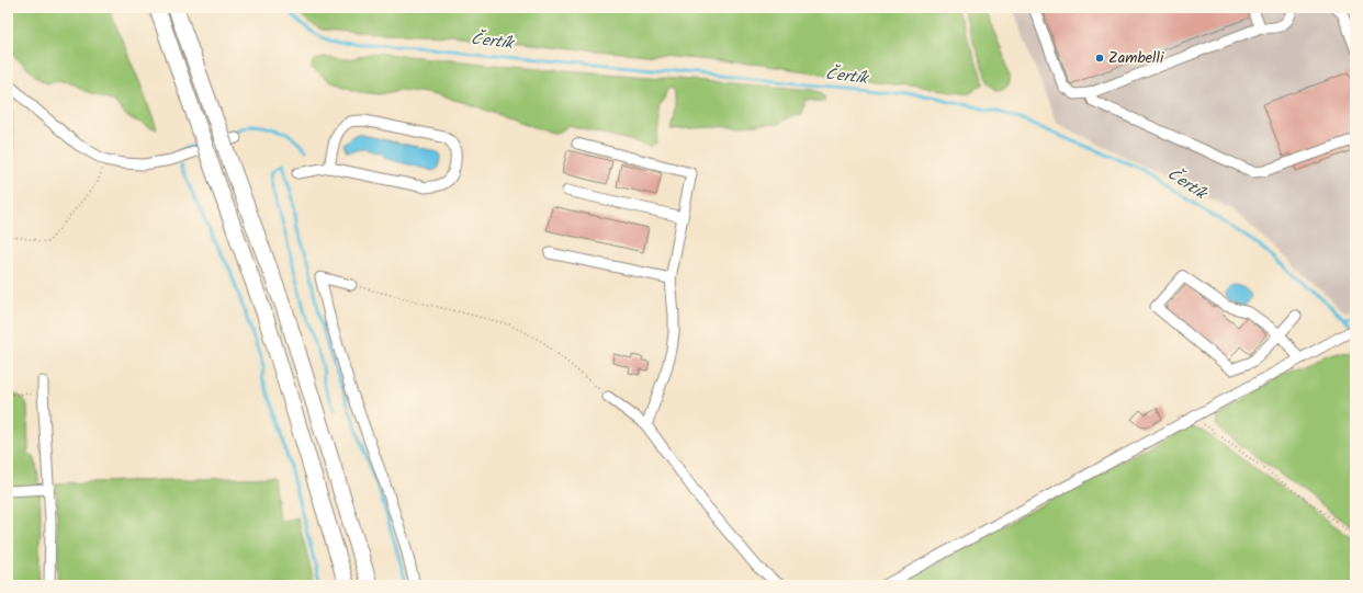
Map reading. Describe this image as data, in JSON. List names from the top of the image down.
{
  "water": ["Čertík"],
  "places": ["Zambelli"]
}
